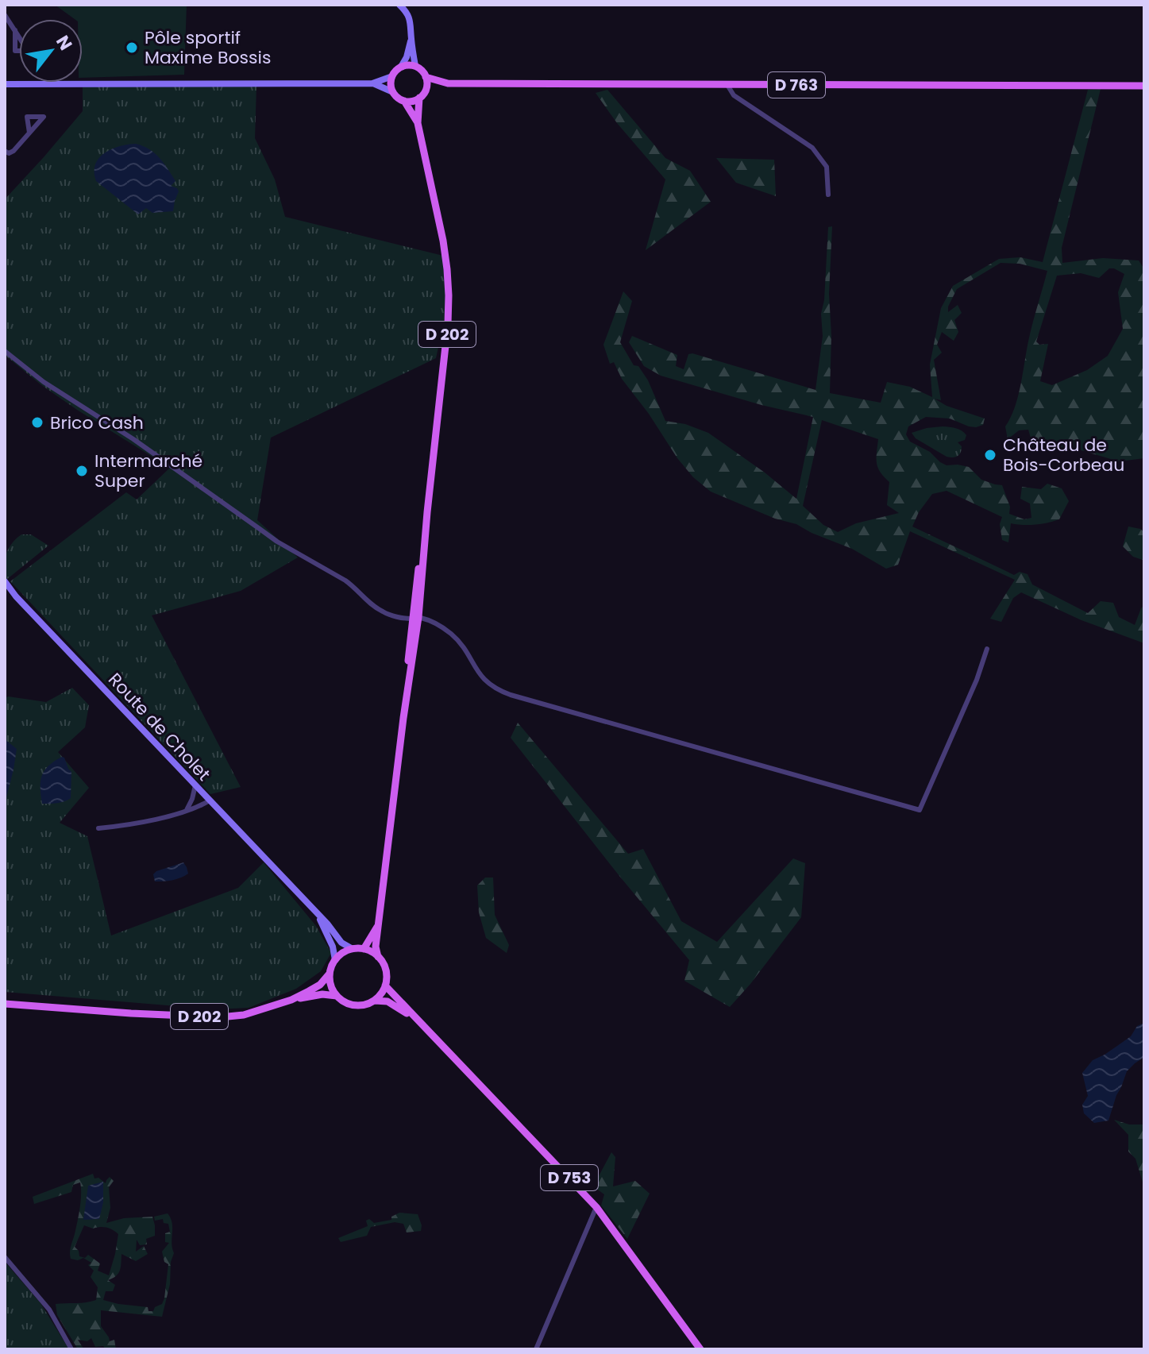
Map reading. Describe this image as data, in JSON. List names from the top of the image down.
{
  "streets": {
    "main road": [
      "D 763",
      "D 202",
      "Route de Cholet",
      "D 753"
    ]
  },
  "crossings": [
    ["D 763", "D 202"],
    ["D 202", "D 753"]
  ],
  "places": [
    "Pôle sportif Maxime Bossis",
    "Brico Cash",
    "Château de Bois-Corbeau",
    "Intermarché Super"
  ],
  "north": "top right"
}
